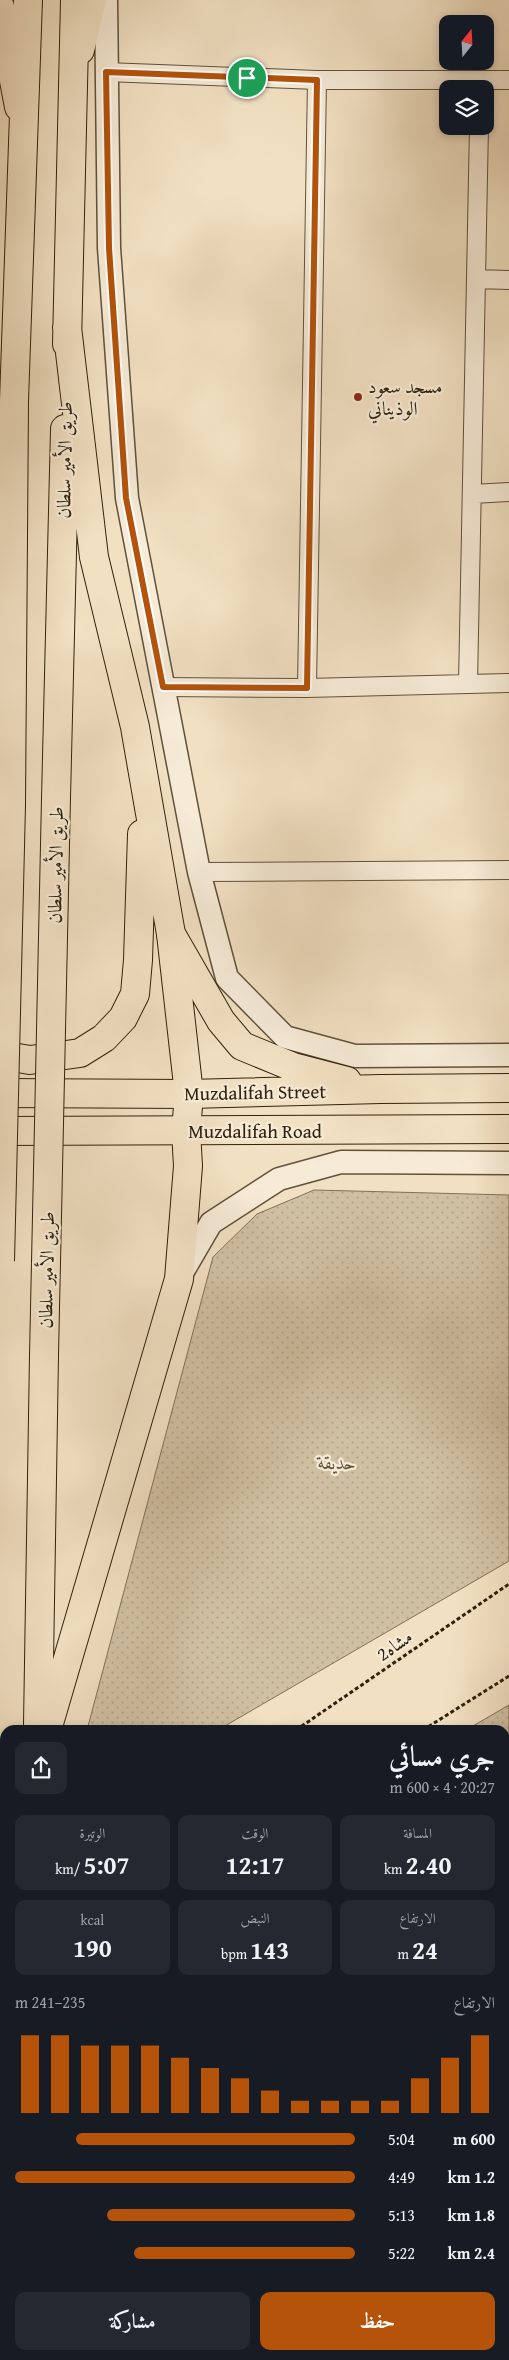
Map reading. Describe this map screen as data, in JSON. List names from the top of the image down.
{
  "streets": {
    "highway": ["طريق الأمير سلطان", "Muzdalifah Street", "Muzdalifah Road"],
    "path": ["مشاه2"]
  },
  "parks": ["حديقة"],
  "places": ["مسجد سعود الوذيناني"],
  "north": "top",
  "page": {
    "heading": ["جري مسائي", "20:27 · 4 × 600 m"],
    "stats": [
      ["المسافة", "2.40 km"],
      ["الوقت", "12:17"],
      ["الوتيرة", "5:07 /km"],
      ["الارتفاع", "24 m"],
      ["النبض", "143 bpm"],
      ["kcal", "190"]
    ],
    "chart": ["الارتفاع", "235–241 m"],
    "list": [
      {
        "name": "600 m",
        "note": "5:04"
      },
      {
        "name": "1.2 km",
        "note": "4:49"
      },
      {
        "name": "1.8 km",
        "note": "5:13"
      },
      {
        "name": "2.4 km",
        "note": "5:22"
      }
    ],
    "buttons": ["حفظ", "مشاركة"]
  }
}
